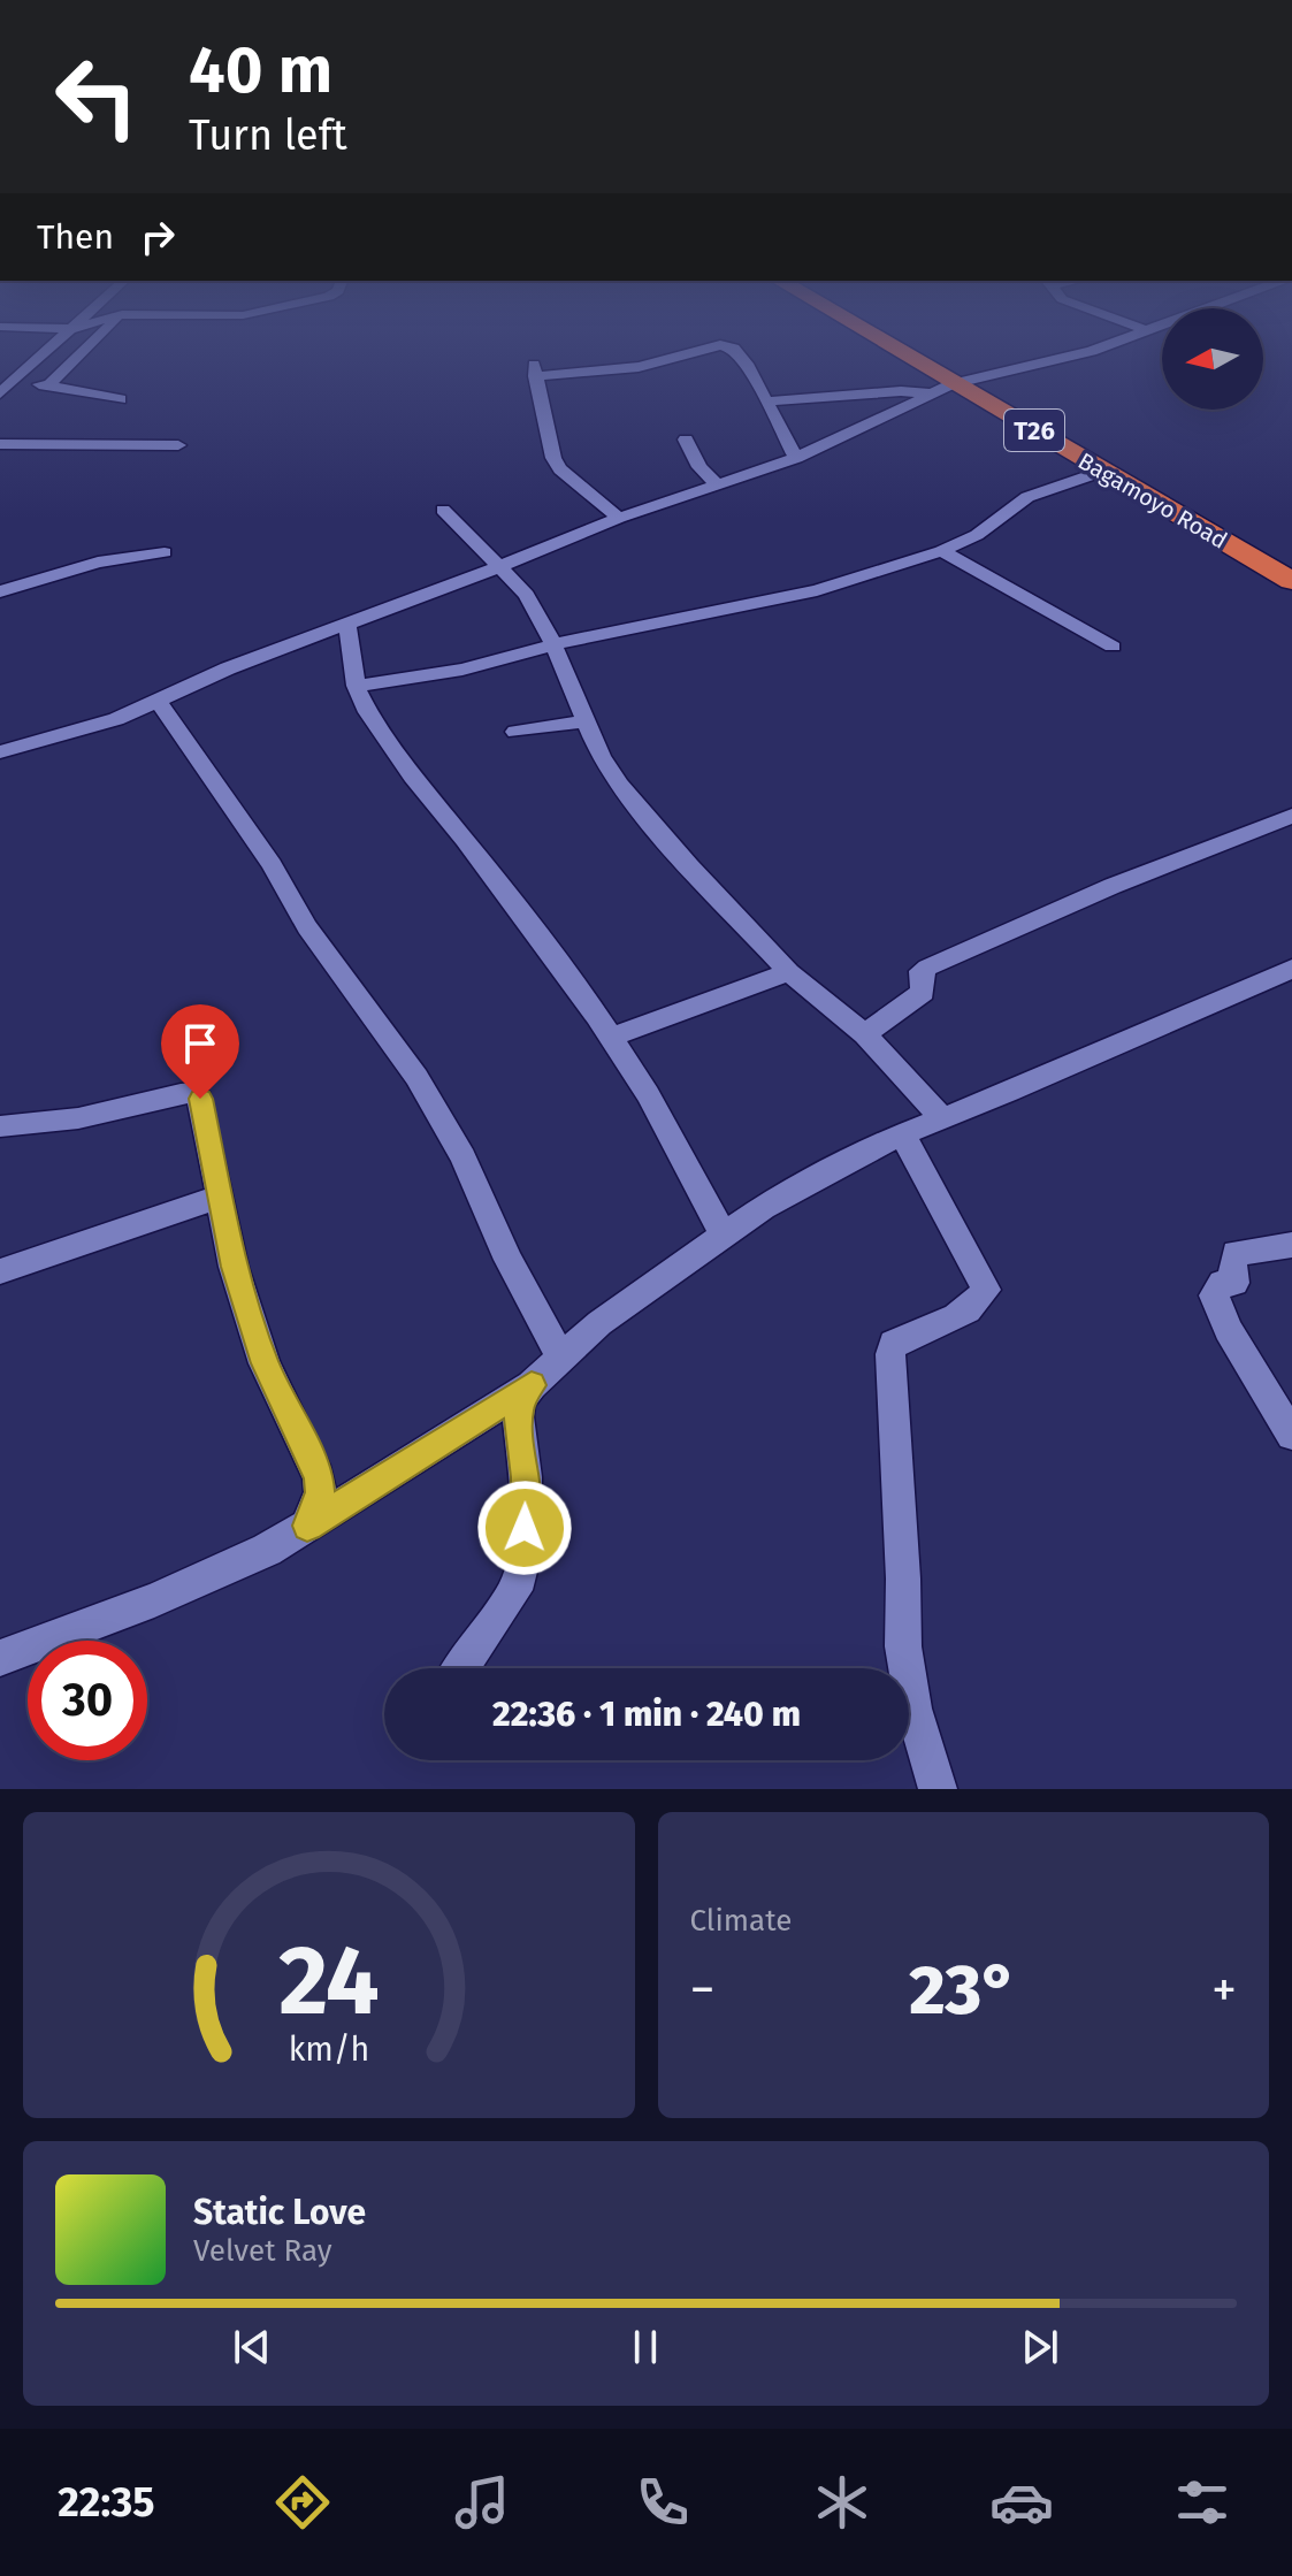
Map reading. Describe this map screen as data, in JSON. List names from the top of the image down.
{
  "streets": {
    "highway": ["T26", "Bagamoyo Road"]
  },
  "north": "left",
  "page": {
    "turn": ["40 m", "Turn left"],
    "then": "Then",
    "limit": "30",
    "trip": "22:36 · 1 min · 240 m",
    "tile": "Climate",
    "heat": ["−", "23°", "+"],
    "song": ["Static Love", "Velvet Ray"],
    "tabs": "22:35",
    "gauge": ["24", "km/h"]
  }
}
